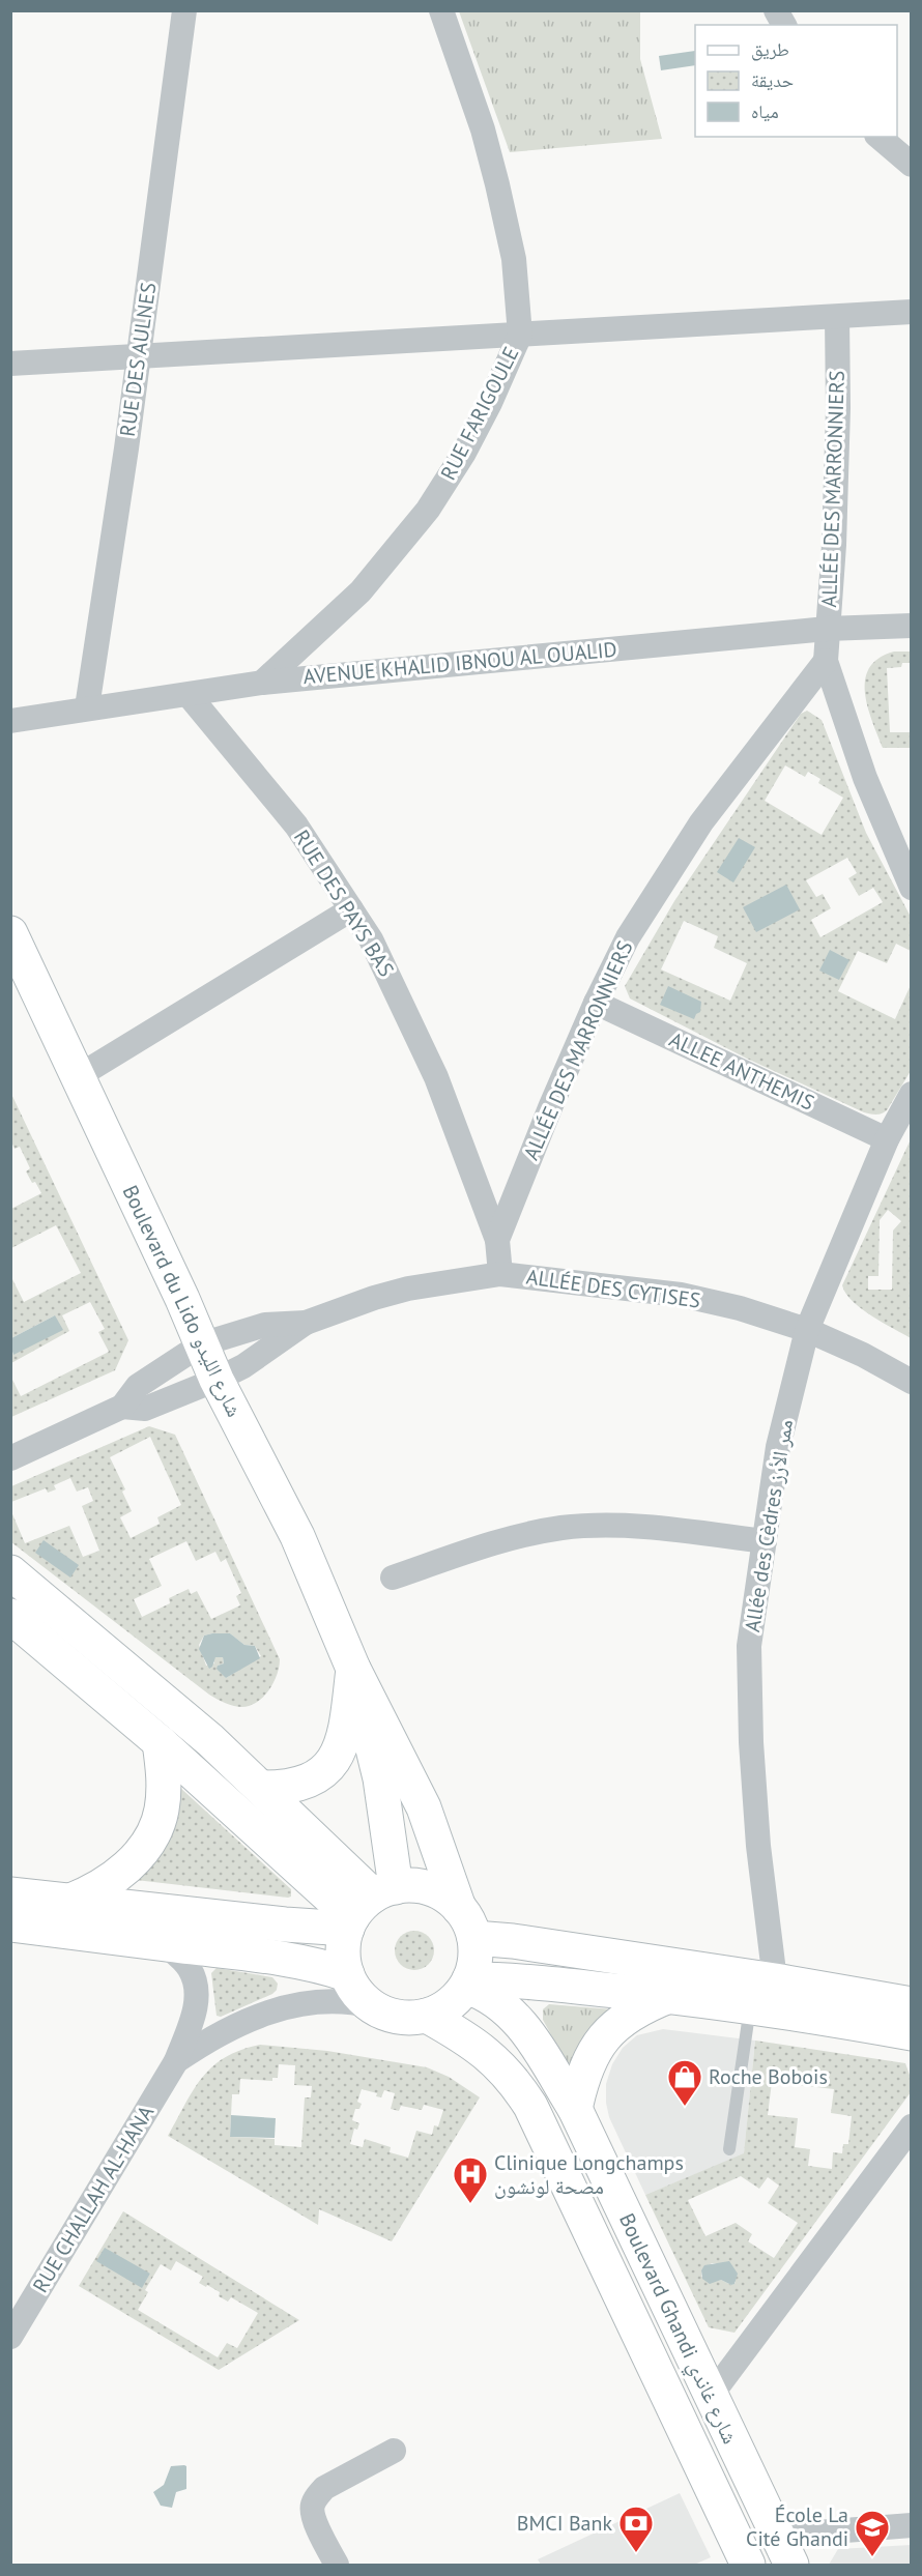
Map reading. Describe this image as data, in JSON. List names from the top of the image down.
{
  "streets": {
    "main road": ["Boulevard du Lido شارع الليدو", "Boulevard Ghandi شارع غاندي"],
    "street": [
      "RUE DES AULNES",
      "RUE FARIGOULE",
      "ALLÉE DES MARRONNIERS",
      "AVENUE KHALID IBNOU AL OUALID",
      "RUE DES PAYS BAS",
      "ALLEE ANTHEMIS",
      "ALLÉE DES CYTISES",
      "Allée des Cèdres ممر الأرز",
      "RUE CHALLAH AL-HANA"
    ]
  },
  "crossings": [
    ["RUE DES AULNES", "AVENUE KHALID IBNOU AL OUALID"],
    ["RUE FARIGOULE", "AVENUE KHALID IBNOU AL OUALID"],
    ["ALLÉE DES MARRONNIERS", "AVENUE KHALID IBNOU AL OUALID"],
    ["ALLÉE DES MARRONNIERS", "RUE DES PAYS BAS"],
    ["ALLÉE DES MARRONNIERS", "ALLEE ANTHEMIS"],
    ["ALLÉE DES MARRONNIERS", "ALLÉE DES CYTISES"],
    ["AVENUE KHALID IBNOU AL OUALID", "RUE DES PAYS BAS"],
    ["ALLEE ANTHEMIS", "Allée des Cèdres ممر الأرز"],
    ["ALLÉE DES CYTISES", "Boulevard du Lido شارع الليدو"],
    ["ALLÉE DES CYTISES", "Allée des Cèdres ممر الأرز"],
    ["Boulevard du Lido شارع الليدو", "Boulevard Ghandi شارع غاندي"]
  ],
  "places": {
    "shop": ["Roche Bobois"],
    "hospital": ["Clinique Longchamps مصحة لونشون"],
    "bank": ["BMCI Bank"],
    "school or university": ["École La Cité Ghandi"]
  },
  "legend": ["طريق", "حديقة", "مياه"]
}
